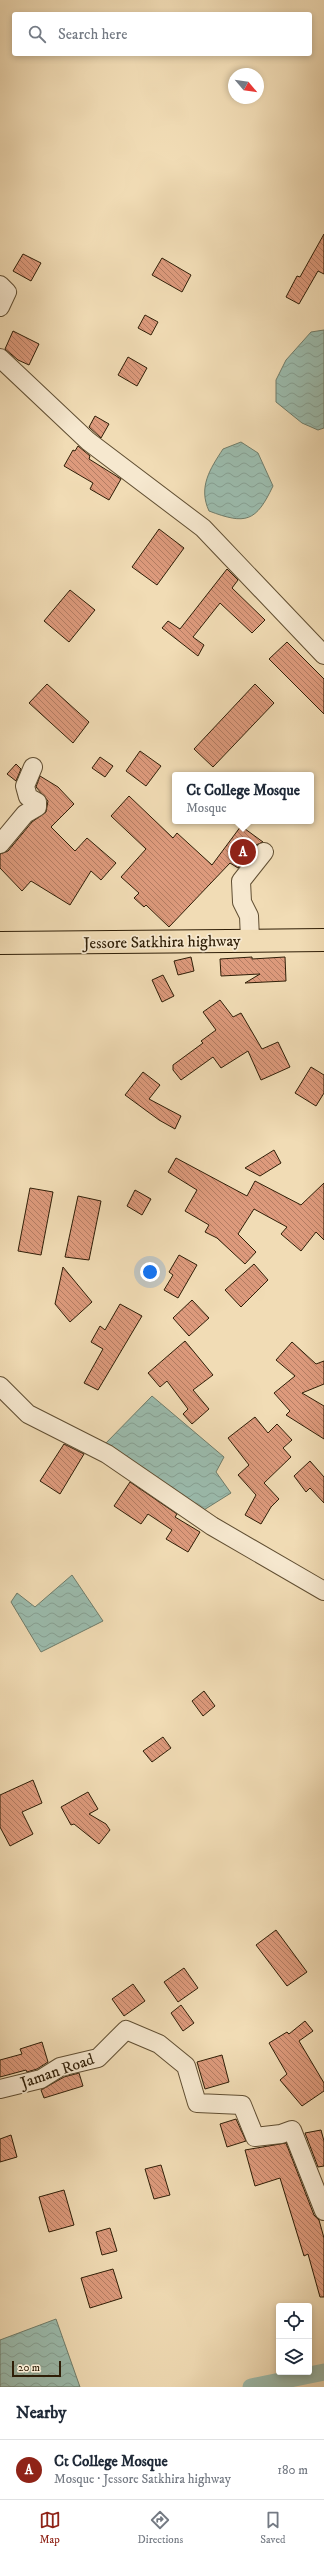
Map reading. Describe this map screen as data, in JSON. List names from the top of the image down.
{
  "streets": {
    "highway": ["Jessore Satkhira highway"],
    "street": ["Jaman Road"]
  },
  "scale_bar": "20 m",
  "north": "bottom right",
  "page": {
    "search": "Search here",
    "popup": ["Ct College Mosque", "Mosque"],
    "pins": "A",
    "scale": "20 m",
    "heading": "Nearby",
    "list": [
      {
        "mark": "A",
        "name": "Ct College Mosque",
        "note": "Mosque · Jessore Satkhira highway",
        "value": "180 m"
      }
    ],
    "nav": ["Map", "Directions", "Saved"]
  }
}
